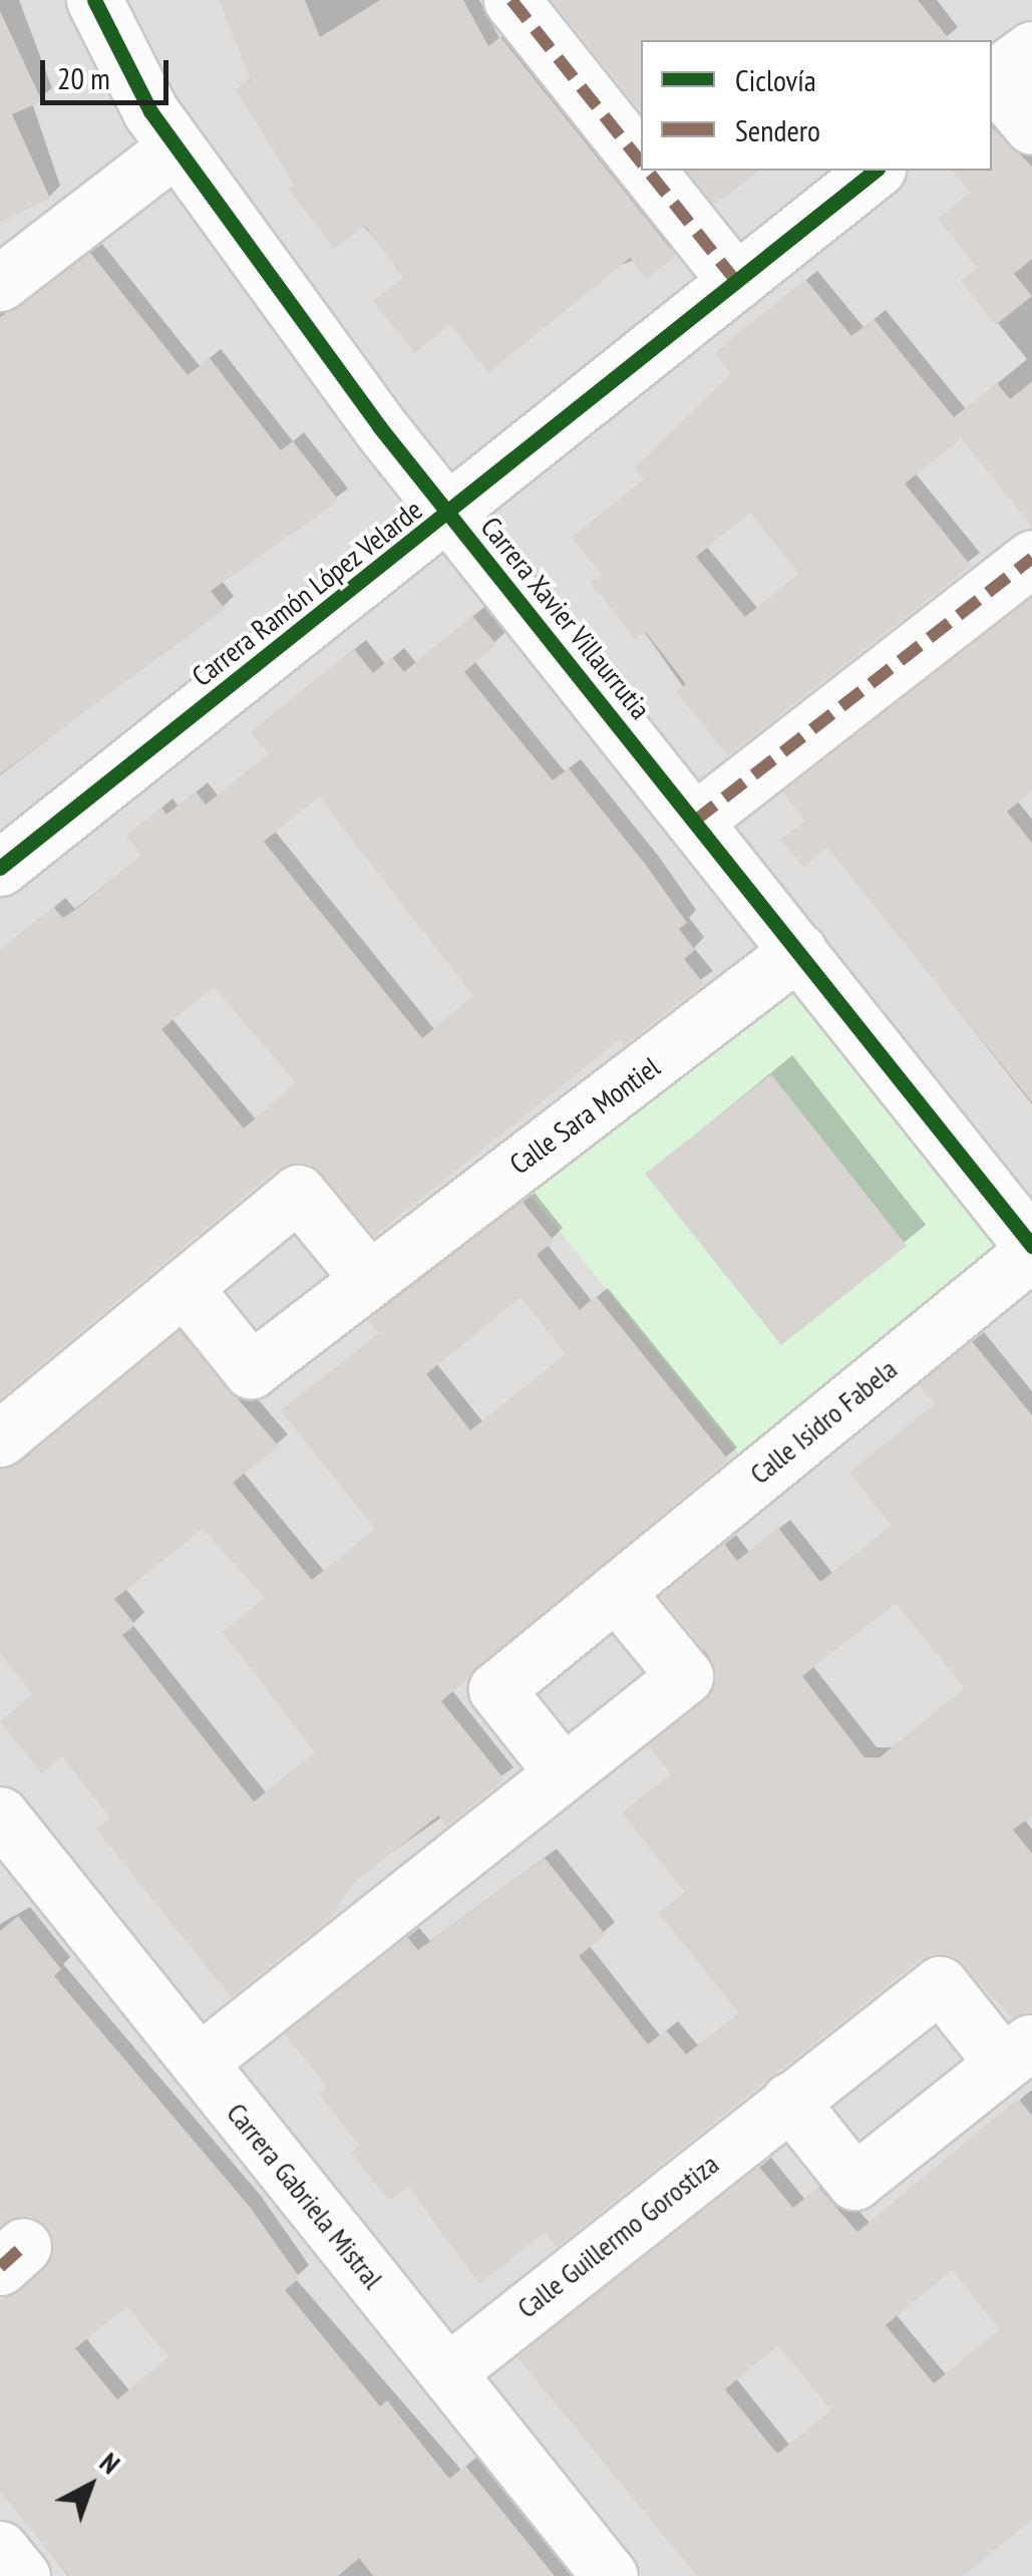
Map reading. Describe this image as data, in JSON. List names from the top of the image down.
{
  "streets": {
    "street": [
      "Carrera Ramón López Velarde",
      "Carrera Xavier Villaurrutia",
      "Calle Sara Montiel",
      "Calle Isidro Fabela",
      "Carrera Gabriela Mistral",
      "Calle Guillermo Gorostiza"
    ]
  },
  "crossings": [
    ["Carrera Ramón López Velarde", "Carrera Xavier Villaurrutia"],
    ["Carrera Xavier Villaurrutia", "Calle Sara Montiel"],
    ["Carrera Xavier Villaurrutia", "Calle Isidro Fabela"],
    ["Carrera Gabriela Mistral", "Calle Guillermo Gorostiza"]
  ],
  "legend": ["Ciclovía", "Sendero"],
  "scale_bar": "20 m",
  "north": "top right"
}
